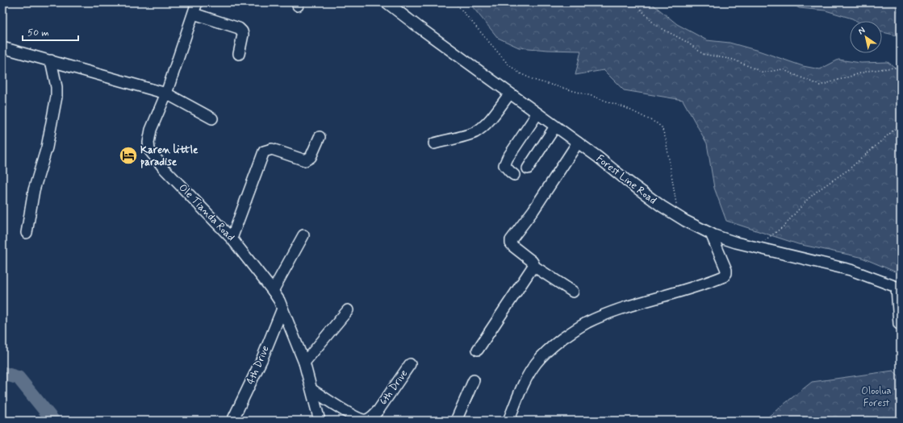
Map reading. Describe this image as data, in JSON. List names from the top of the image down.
{
  "streets": {
    "street": [
      "Forest Line Road",
      "Ole Tianda Road",
      "4th Drive",
      "6th Drive"
    ]
  },
  "crossings": [
    ["Ole Tianda Road", "4th Drive"],
    ["Ole Tianda Road", "6th Drive"]
  ],
  "parks": ["Oloolua Forest"],
  "places": {
    "hotel": ["Karen little paradise"]
  },
  "scale_bar": "50 m",
  "north": "top left"
}
